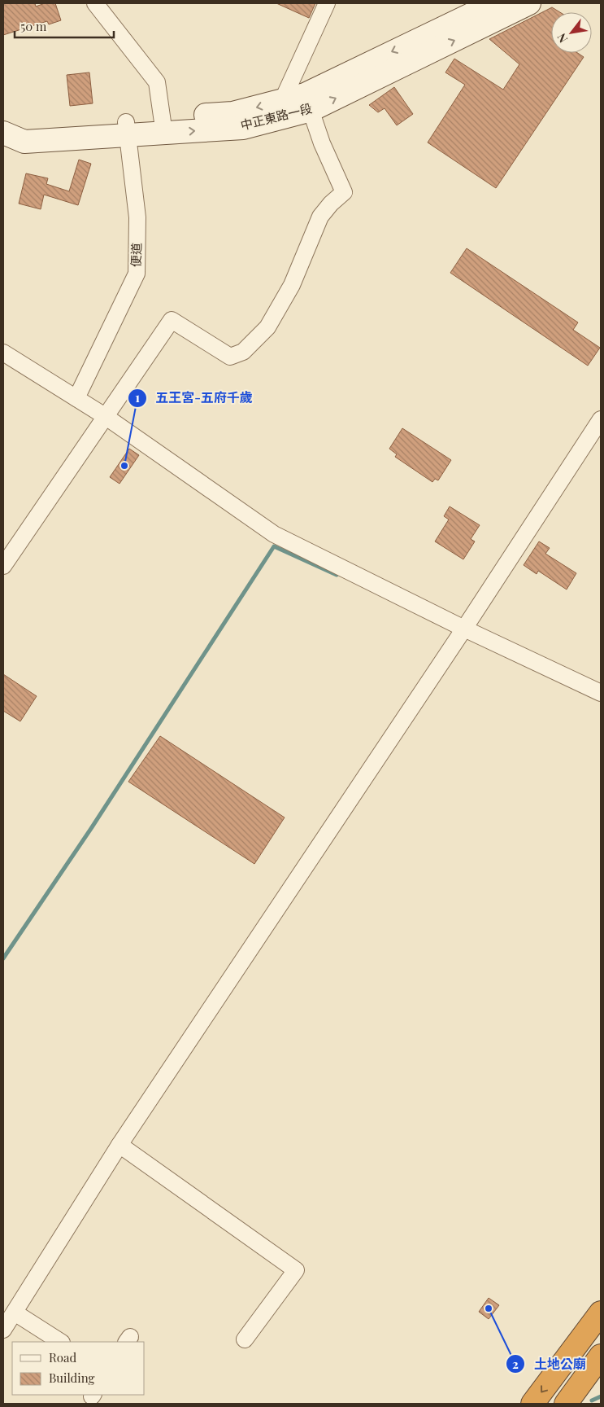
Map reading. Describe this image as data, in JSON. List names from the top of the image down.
{
  "streets": {
    "main road": ["中正東路一段"],
    "street": ["便道"]
  },
  "crossings": [
    ["中正東路一段", "便道"]
  ],
  "places": ["五王宮-五府千歲", "土地公廟"],
  "legend": ["Road", "Building"],
  "scale_bar": "50 m",
  "north": "bottom left"
}
